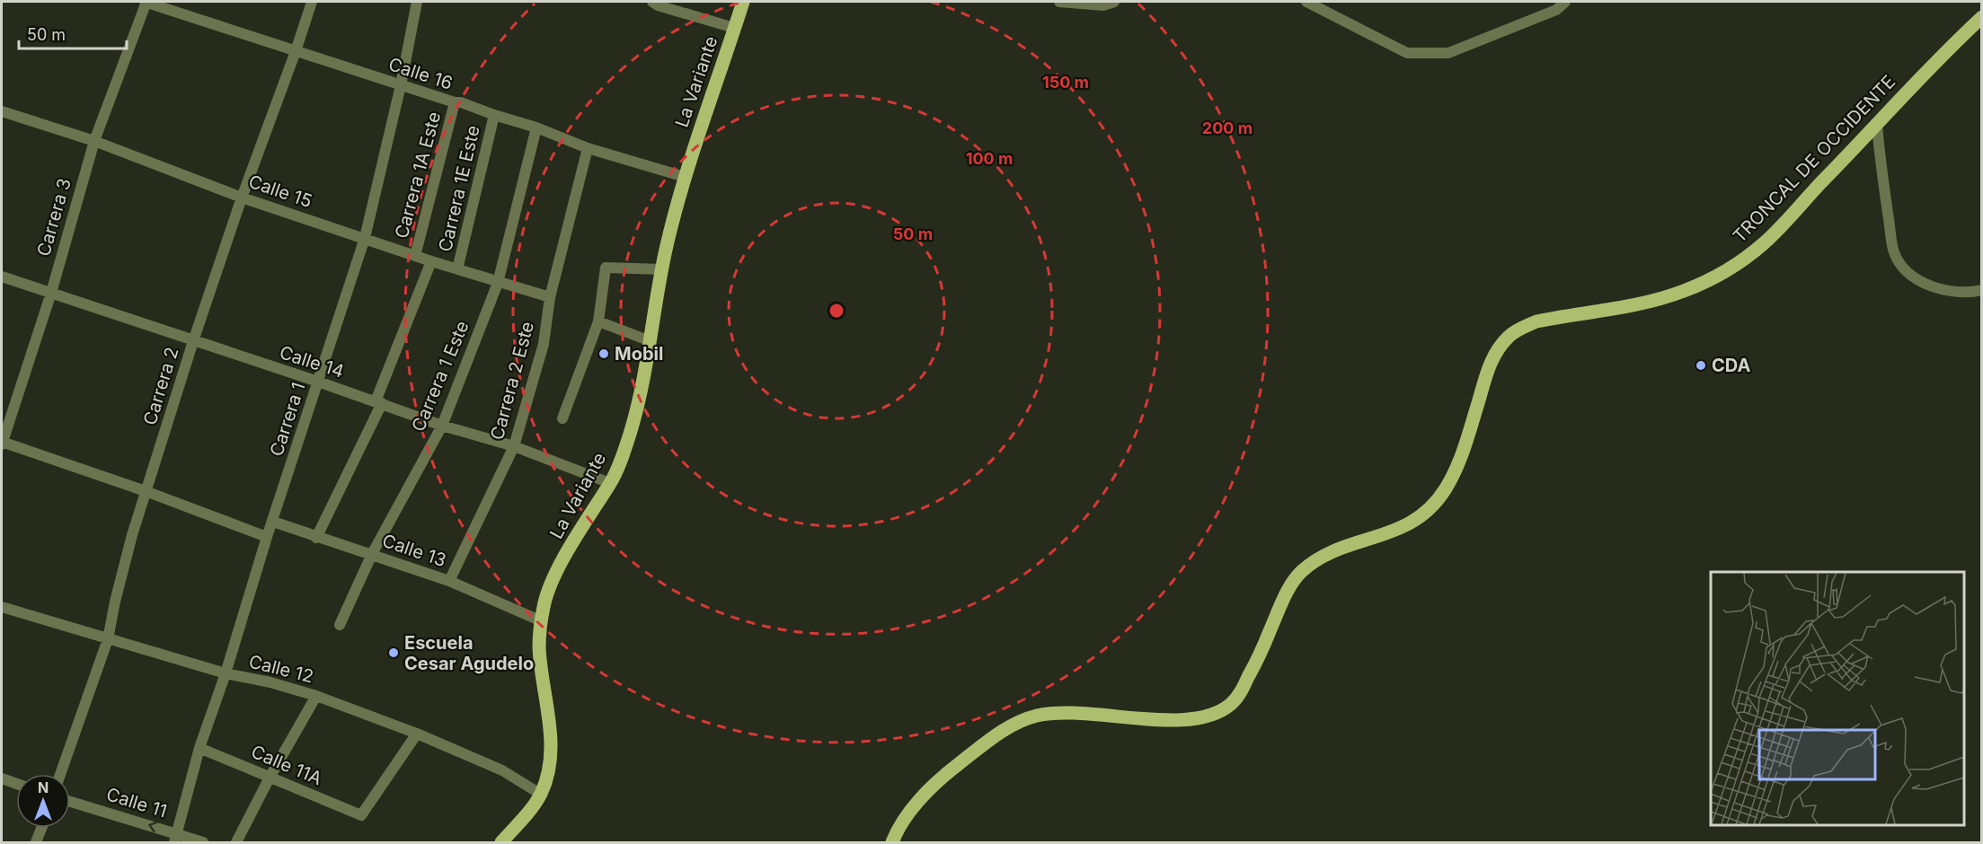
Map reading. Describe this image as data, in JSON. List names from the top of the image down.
{
  "streets": {
    "main road": ["La Variante", "TRONCAL DE OCCIDENTE"],
    "street": [
      "Calle 16",
      "Carrera 1A Este",
      "Carrera 1E Este",
      "Calle 15",
      "Carrera 3",
      "Calle 14",
      "Carrera 1 Este",
      "Carrera 2 Este",
      "Carrera 2",
      "Carrera 1",
      "Calle 13",
      "Calle 12",
      "Calle 11A",
      "Calle 11"
    ]
  },
  "crossings": [
    ["Calle 16", "La Variante"],
    ["Calle 16", "Carrera 1A Este"],
    ["Calle 16", "Carrera 1E Este"],
    ["Calle 16", "Carrera 3"],
    ["Calle 16", "Carrera 1 Este"],
    ["Calle 16", "Carrera 2 Este"],
    ["Calle 16", "Carrera 2"],
    ["Calle 16", "Carrera 1"],
    ["La Variante", "Calle 14"],
    ["La Variante", "Calle 13"],
    ["La Variante", "Calle 12"],
    ["Carrera 1A Este", "Calle 15"],
    ["Carrera 1E Este", "Calle 15"],
    ["Calle 15", "Carrera 3"],
    ["Calle 15", "Carrera 1 Este"],
    ["Calle 15", "Carrera 2 Este"],
    ["Calle 15", "Carrera 2"],
    ["Calle 15", "Carrera 1"],
    ["Carrera 3", "Calle 14"],
    ["Calle 14", "Carrera 1 Este"],
    ["Calle 14", "Carrera 2 Este"],
    ["Calle 14", "Carrera 2"],
    ["Calle 14", "Carrera 1"],
    ["Carrera 1 Este", "Calle 13"],
    ["Carrera 2 Este", "Calle 13"],
    ["Carrera 2", "Calle 12"],
    ["Carrera 1", "Calle 13"],
    ["Carrera 1", "Calle 12"],
    ["Carrera 1", "Calle 11A"],
    ["Carrera 1", "Calle 11"],
    ["Calle 12", "Calle 11A"]
  ],
  "one_way": ["Calle 11"],
  "places": ["Mobil", "CDA", "Escuela Cesar Agudelo"],
  "scale_bar": "50 m",
  "north": "top",
  "rings": [
    "150 m",
    "200 m",
    "100 m",
    "50 m"
  ]
}
